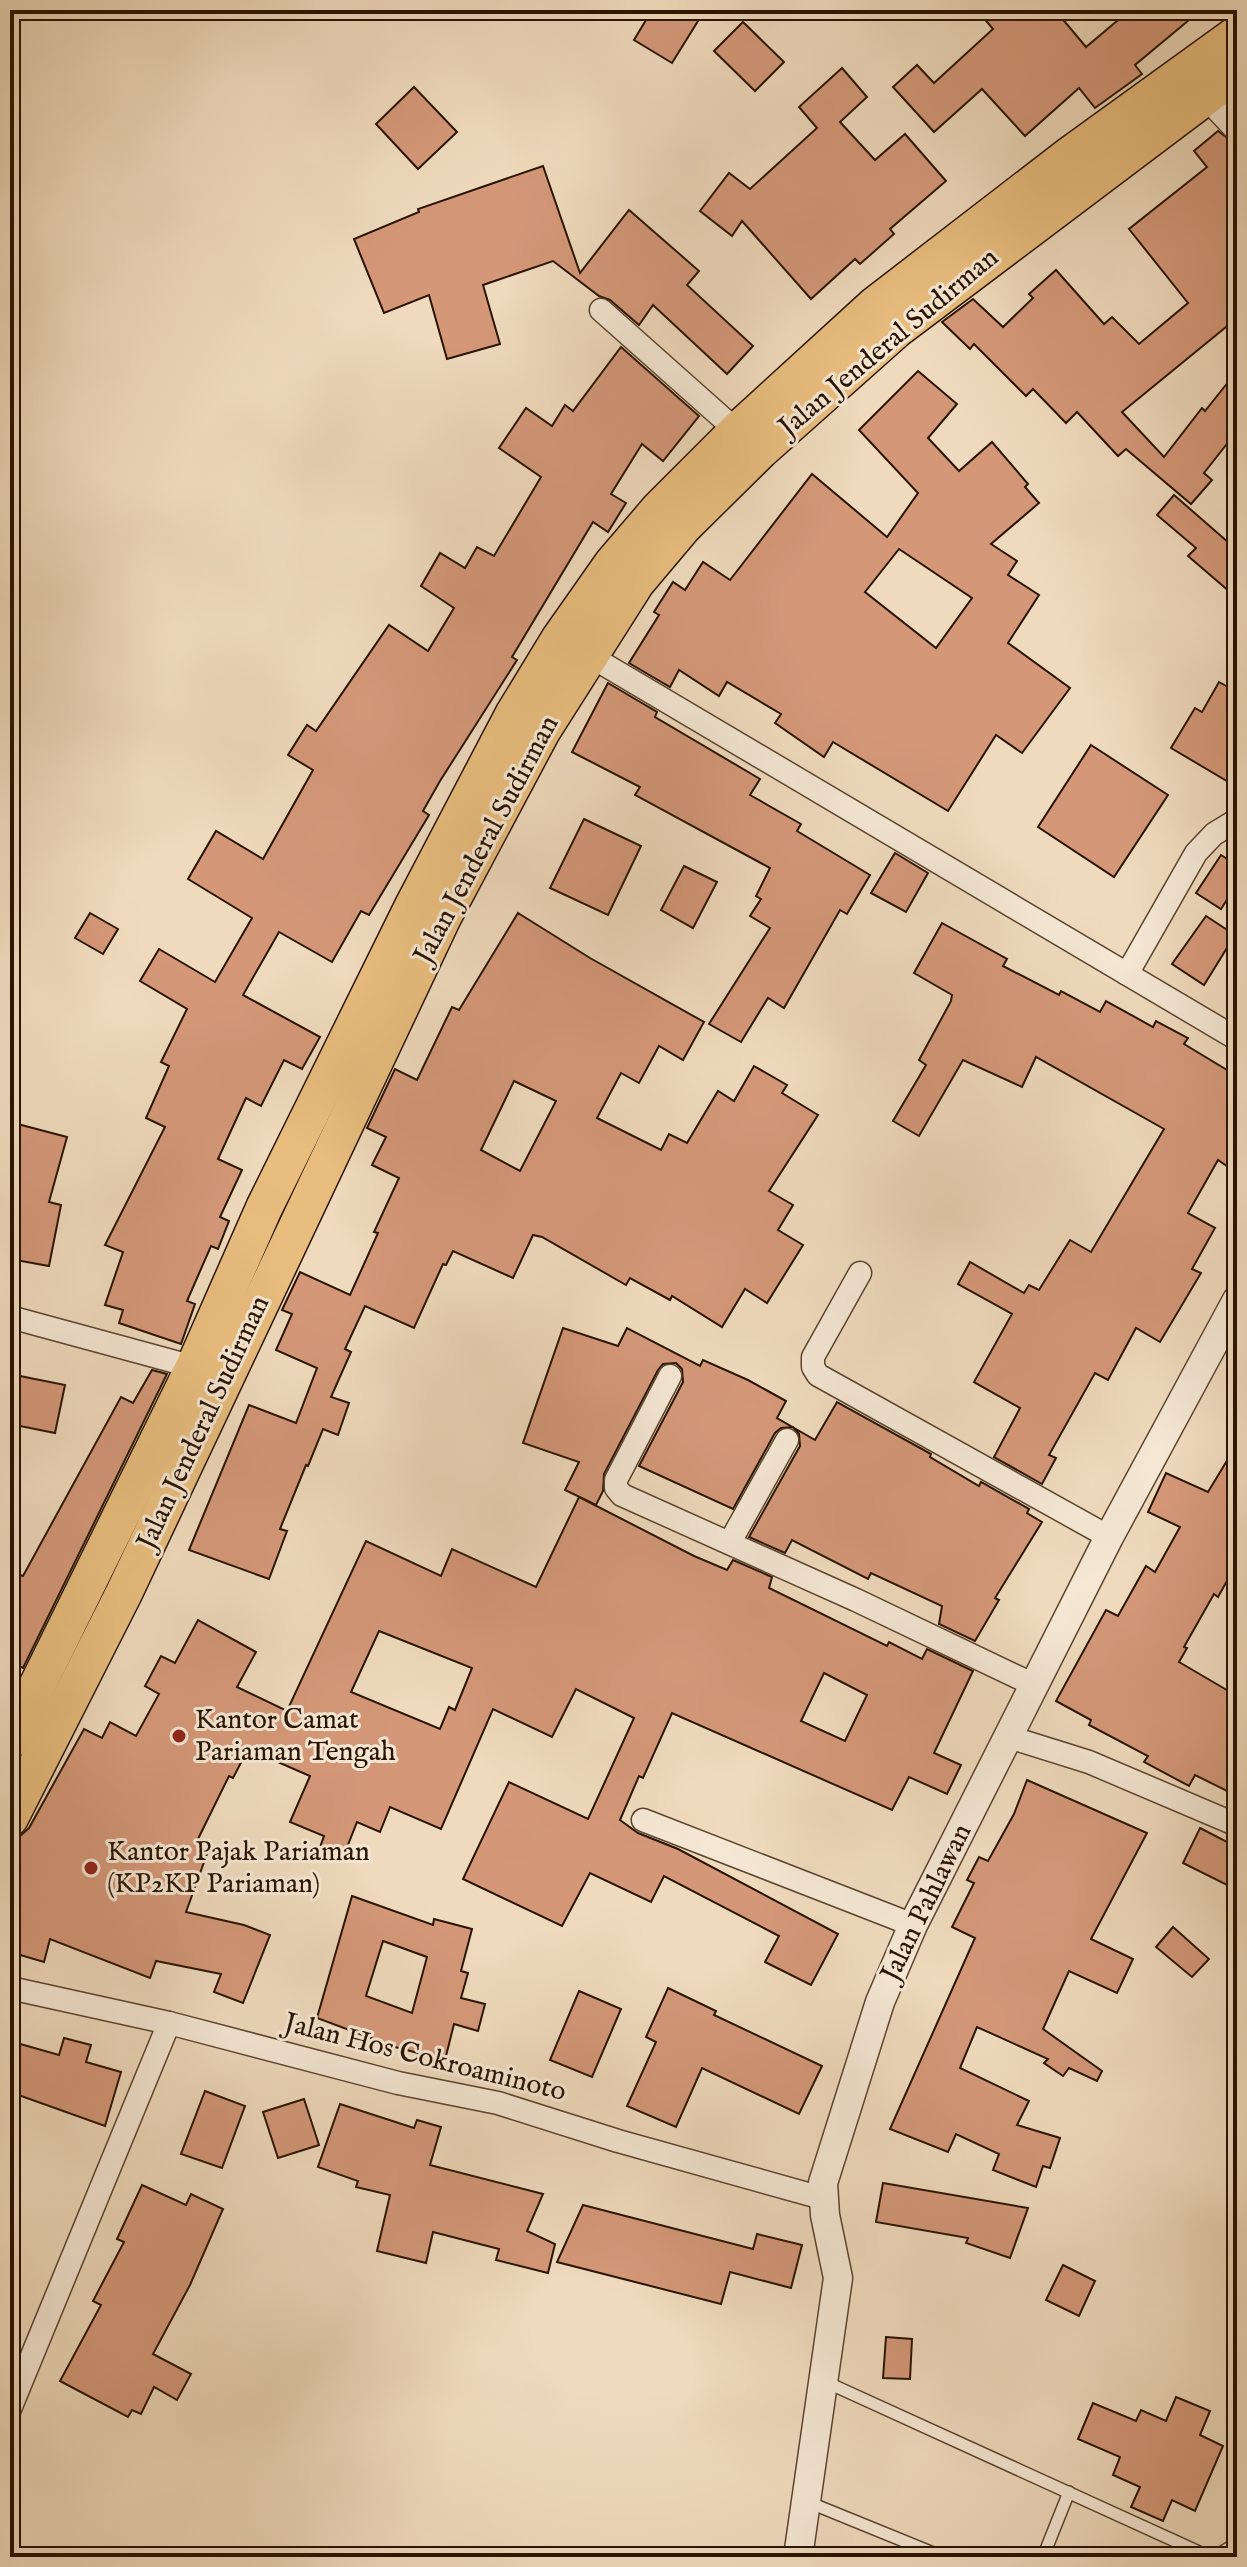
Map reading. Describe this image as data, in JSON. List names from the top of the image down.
{
  "streets": {
    "main road": ["Jalan Jenderal Sudirman"],
    "street": ["Jalan Pahlawan", "Jalan Hos Cokroaminoto"]
  },
  "crossings": [
    ["Jalan Pahlawan", "Jalan Hos Cokroaminoto"]
  ],
  "places": ["Kantor Camat Pariaman Tengah", "Kantor Pajak Pariaman (KP2KP Pariaman)"]
}
